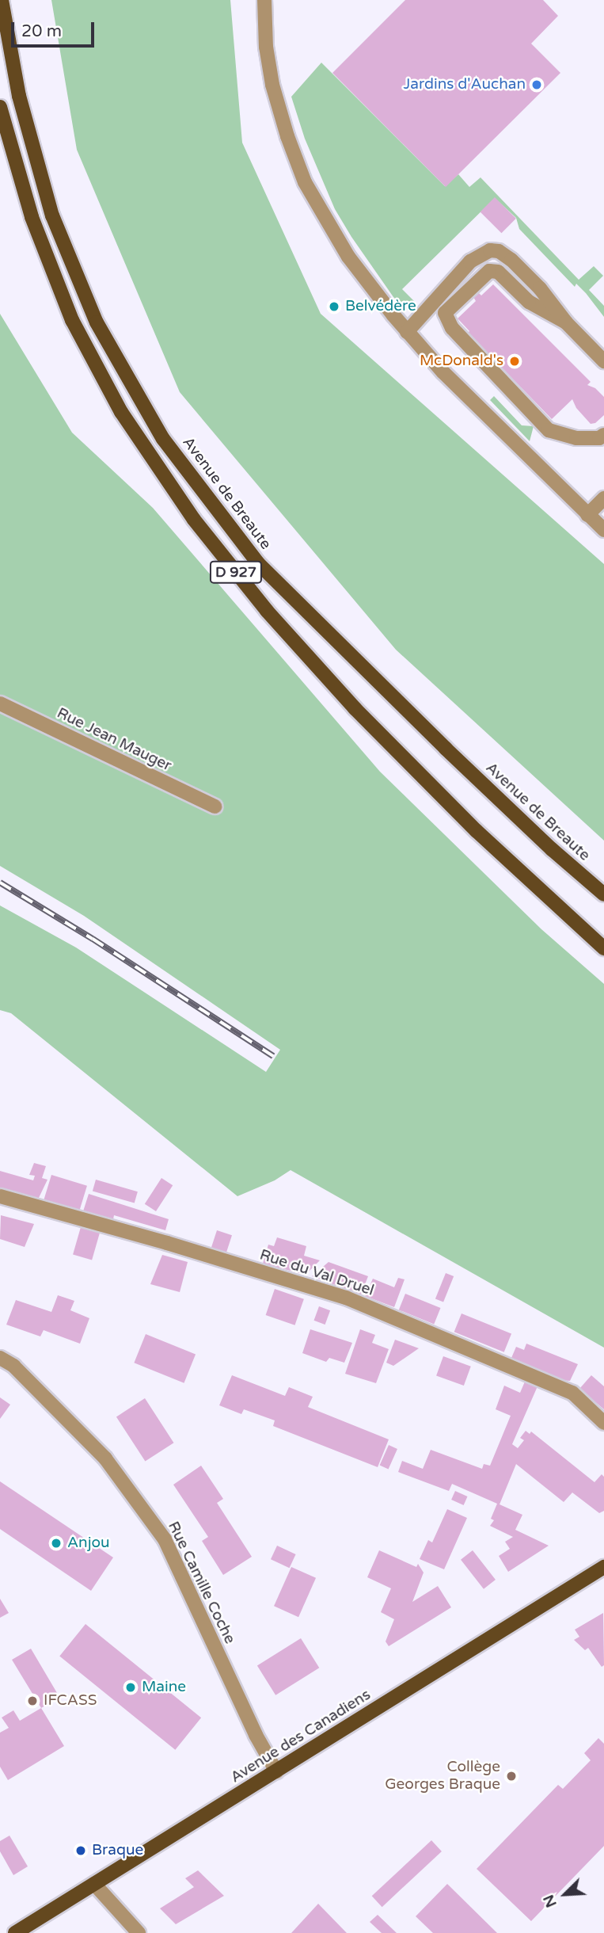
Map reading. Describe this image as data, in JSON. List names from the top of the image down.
{
  "streets": {
    "main road": ["Avenue de Breaute", "D 927", "Avenue des Canadiens"],
    "street": ["Rue Jean Mauger", "Rue du Val Druel", "Rue Camille Coche"]
  },
  "crossings": [
    ["Rue Camille Coche", "Avenue des Canadiens"]
  ],
  "places": [
    "Jardins d'Auchan",
    "Belvédère",
    "McDonald's",
    "Anjou",
    "Maine",
    "IFCASS",
    "Collège Georges Braque",
    "Braque"
  ],
  "scale_bar": "20 m",
  "north": "bottom left"
}
